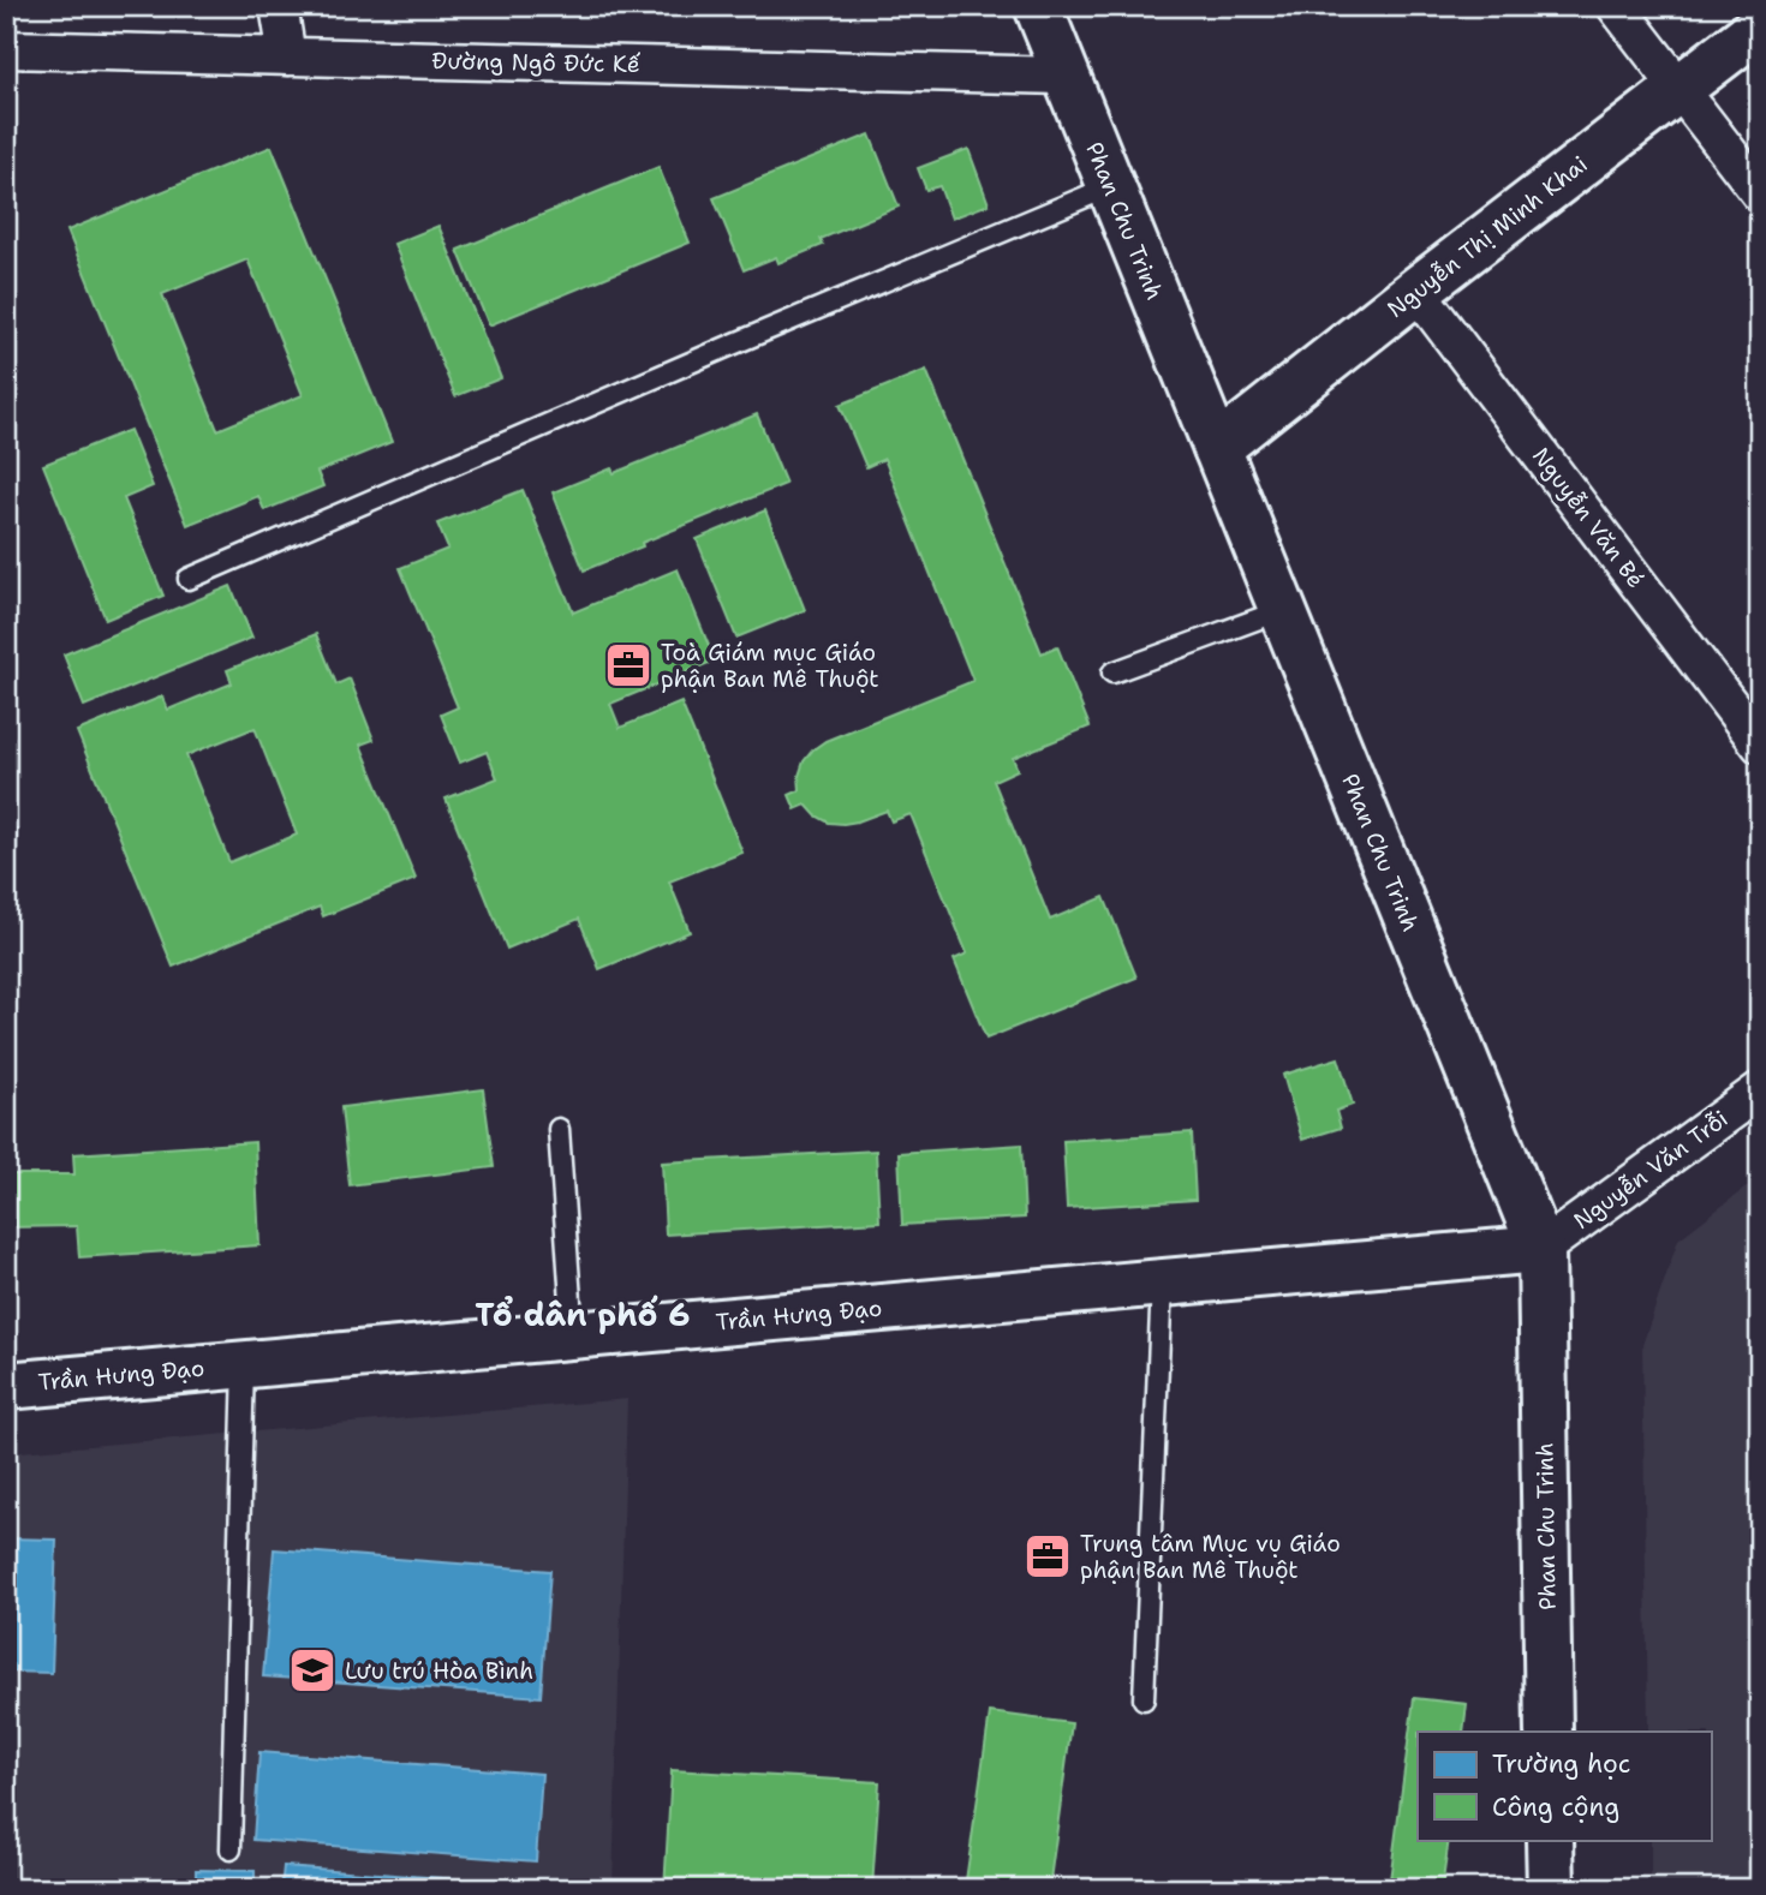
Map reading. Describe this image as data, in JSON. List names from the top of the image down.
{
  "streets": {
    "street": [
      "Đường Ngô Đức Kế",
      "Phan Chu Trinh",
      "Nguyễn Thị Minh Khai",
      "Nguyễn Văn Bé",
      "Nguyễn Văn Trỗi",
      "Trần Hưng Đạo"
    ]
  },
  "crossings": [
    ["Đường Ngô Đức Kế", "Phan Chu Trinh"],
    ["Phan Chu Trinh", "Nguyễn Thị Minh Khai"],
    ["Phan Chu Trinh", "Nguyễn Văn Trỗi"],
    ["Phan Chu Trinh", "Trần Hưng Đạo"],
    ["Nguyễn Thị Minh Khai", "Nguyễn Văn Bé"],
    ["Nguyễn Văn Trỗi", "Trần Hưng Đạo"]
  ],
  "districts": ["Tổ dân phố 6"],
  "places": {
    "office": ["Toà Giám mục Giáo phận Ban Mê Thuột", "Trung tâm Mục vụ Giáo phận Ban Mê Thuột"],
    "school or university": ["Lưu trú Hòa Bình"]
  },
  "legend": ["Trường học", "Công cộng"]
}
